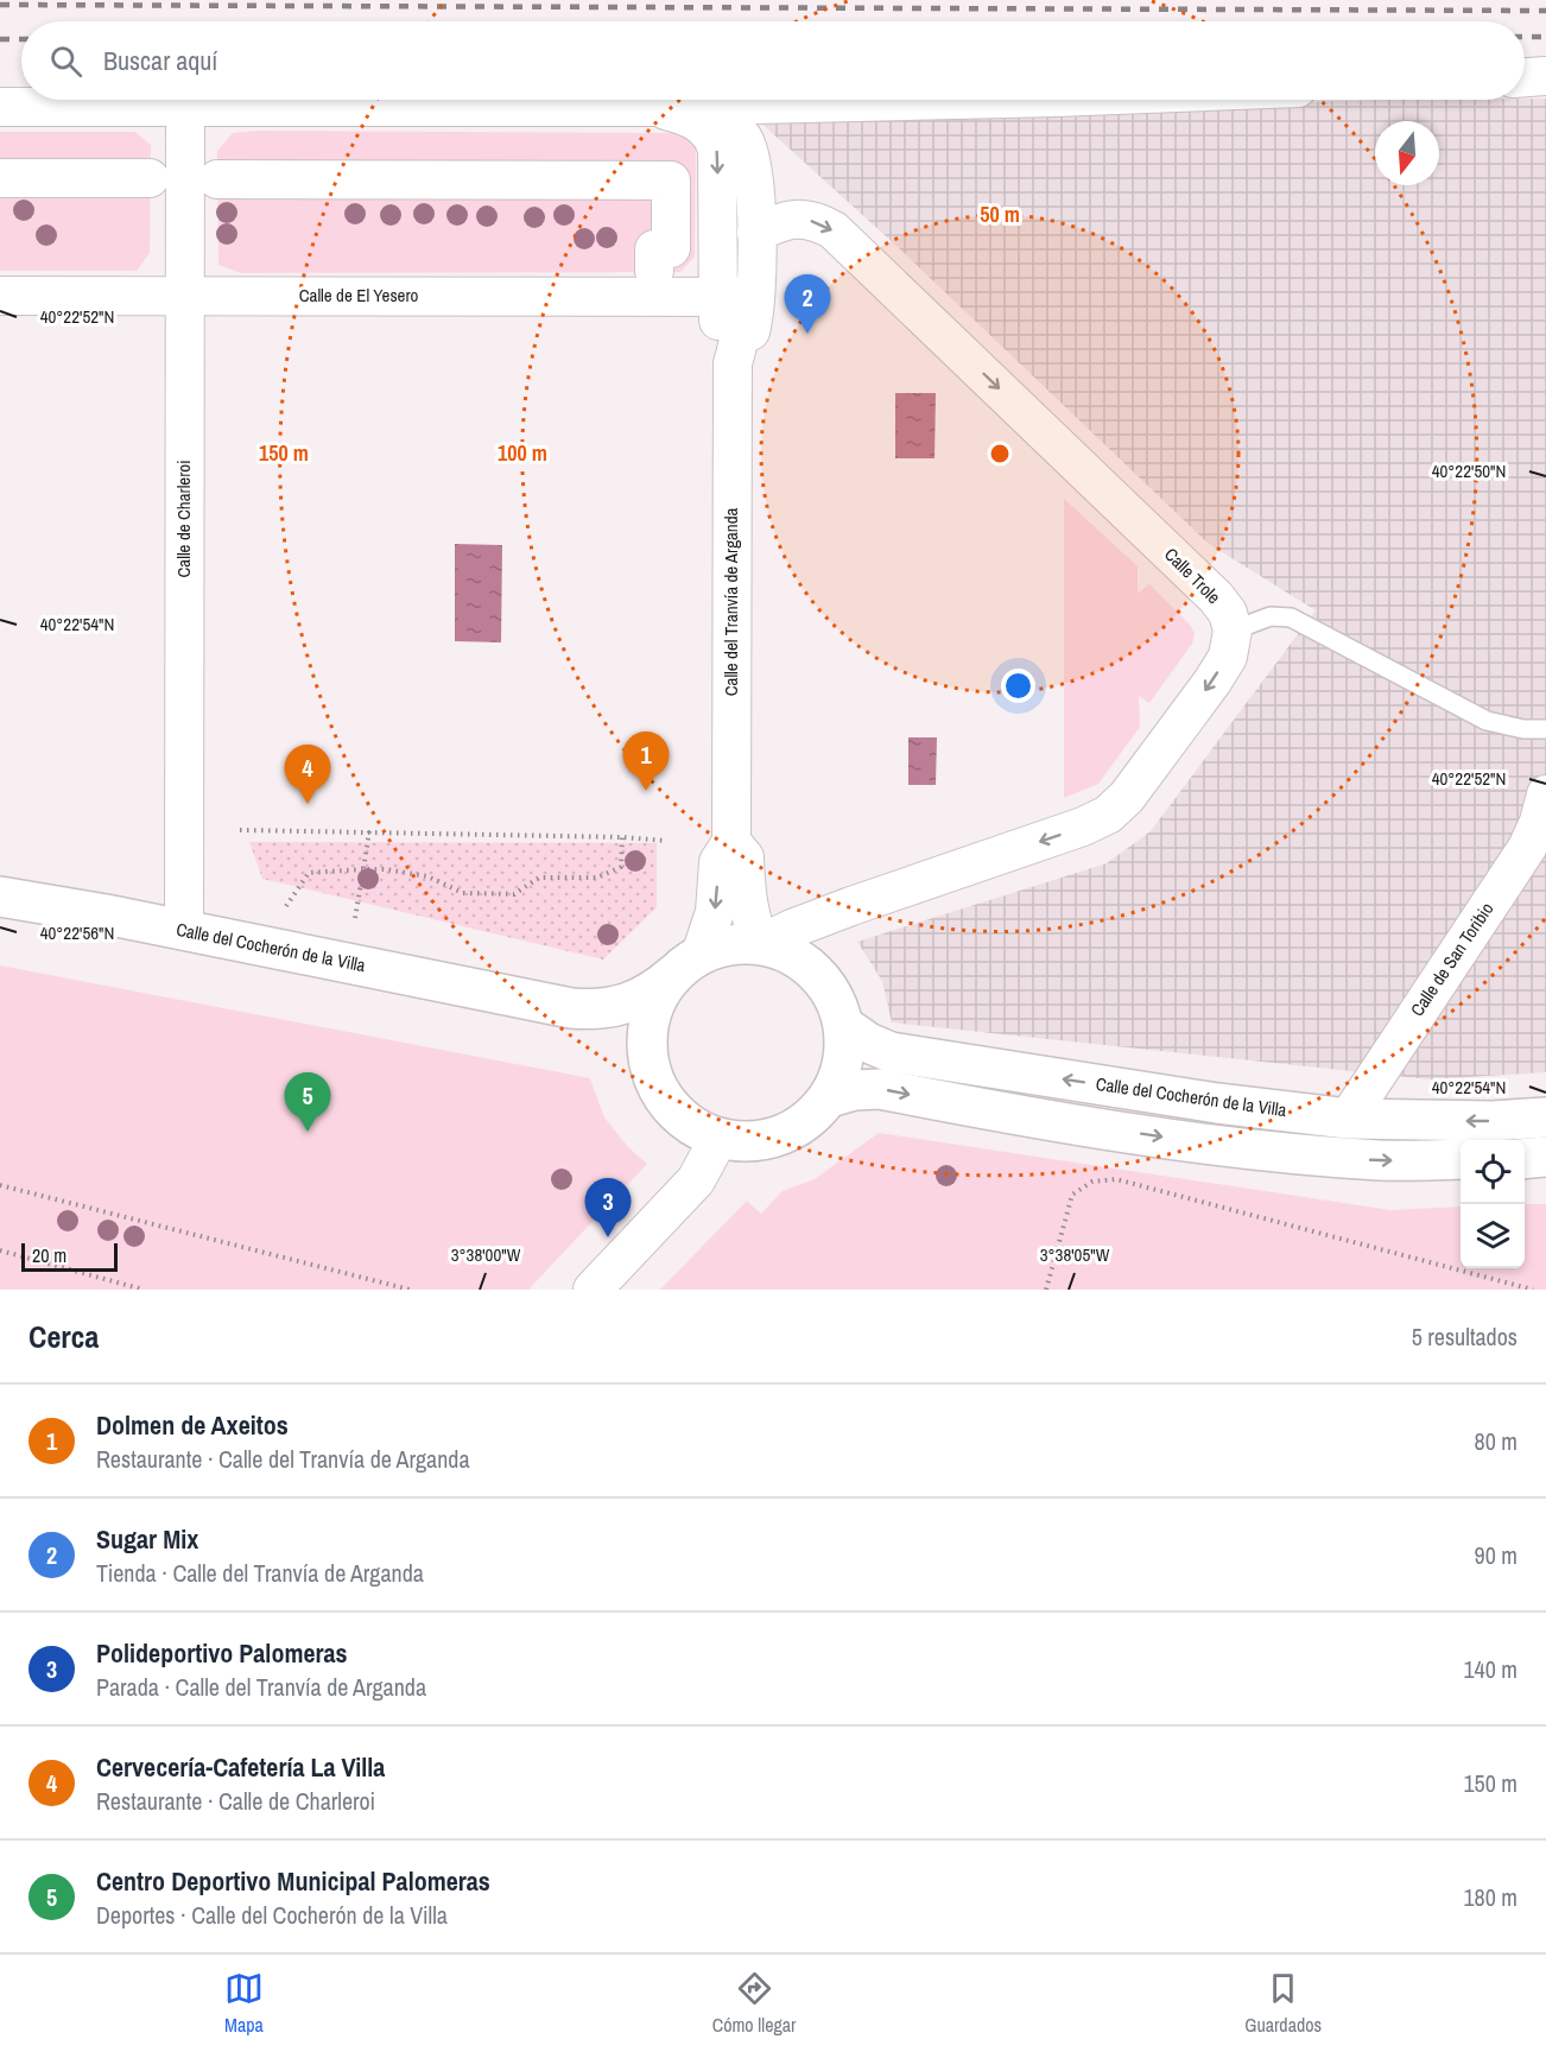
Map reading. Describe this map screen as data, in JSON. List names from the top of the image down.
{
  "streets": {
    "street": [
      "Calle de El Yesero",
      "Calle de Charleroi",
      "Calle Trole",
      "Calle del Tranvía de Arganda",
      "Calle del Cocherón de la Villa",
      "Calle de San Toribio"
    ]
  },
  "crossings": [
    ["Calle de El Yesero", "Calle de Charleroi"],
    ["Calle de El Yesero", "Calle del Tranvía de Arganda"],
    ["Calle de Charleroi", "Calle del Cocherón de la Villa"],
    ["Calle Trole", "Calle del Tranvía de Arganda"],
    ["Calle del Tranvía de Arganda", "Calle del Cocherón de la Villa"],
    ["Calle del Cocherón de la Villa", "Calle de San Toribio"]
  ],
  "one_way": ["Calle Trole"],
  "scale_bar": "20 m",
  "north": "bottom",
  "page": {
    "search": "Buscar aquí",
    "pins": [
      "2",
      "1",
      "4",
      "5",
      "3"
    ],
    "scale": "20 m",
    "heading": ["Cerca", "5 resultados"],
    "list": [
      {
        "mark": "1",
        "name": "Dolmen de Axeitos",
        "note": "Restaurante · Calle del Tranvía de Arganda",
        "value": "80 m"
      },
      {
        "mark": "2",
        "name": "Sugar Mix",
        "note": "Tienda · Calle del Tranvía de Arganda",
        "value": "90 m"
      },
      {
        "mark": "3",
        "name": "Polideportivo Palomeras",
        "note": "Parada · Calle del Tranvía de Arganda",
        "value": "140 m"
      },
      {
        "mark": "4",
        "name": "Cervecería-Cafetería La Villa",
        "note": "Restaurante · Calle de Charleroi",
        "value": "150 m"
      },
      {
        "mark": "5",
        "name": "Centro Deportivo Municipal Palomeras",
        "note": "Deportes · Calle del Cocherón de la Villa",
        "value": "180 m"
      }
    ],
    "nav": ["Mapa", "Cómo llegar", "Guardados"]
  },
  "coordinates": [
    "40°22'52\"N",
    "40°22'50\"N",
    "40°22'54\"N",
    "40°22'56\"N",
    "3°38'00\"W",
    "3°38'05\"W"
  ],
  "rings": ["50 m", "100 m", "150 m"]
}
